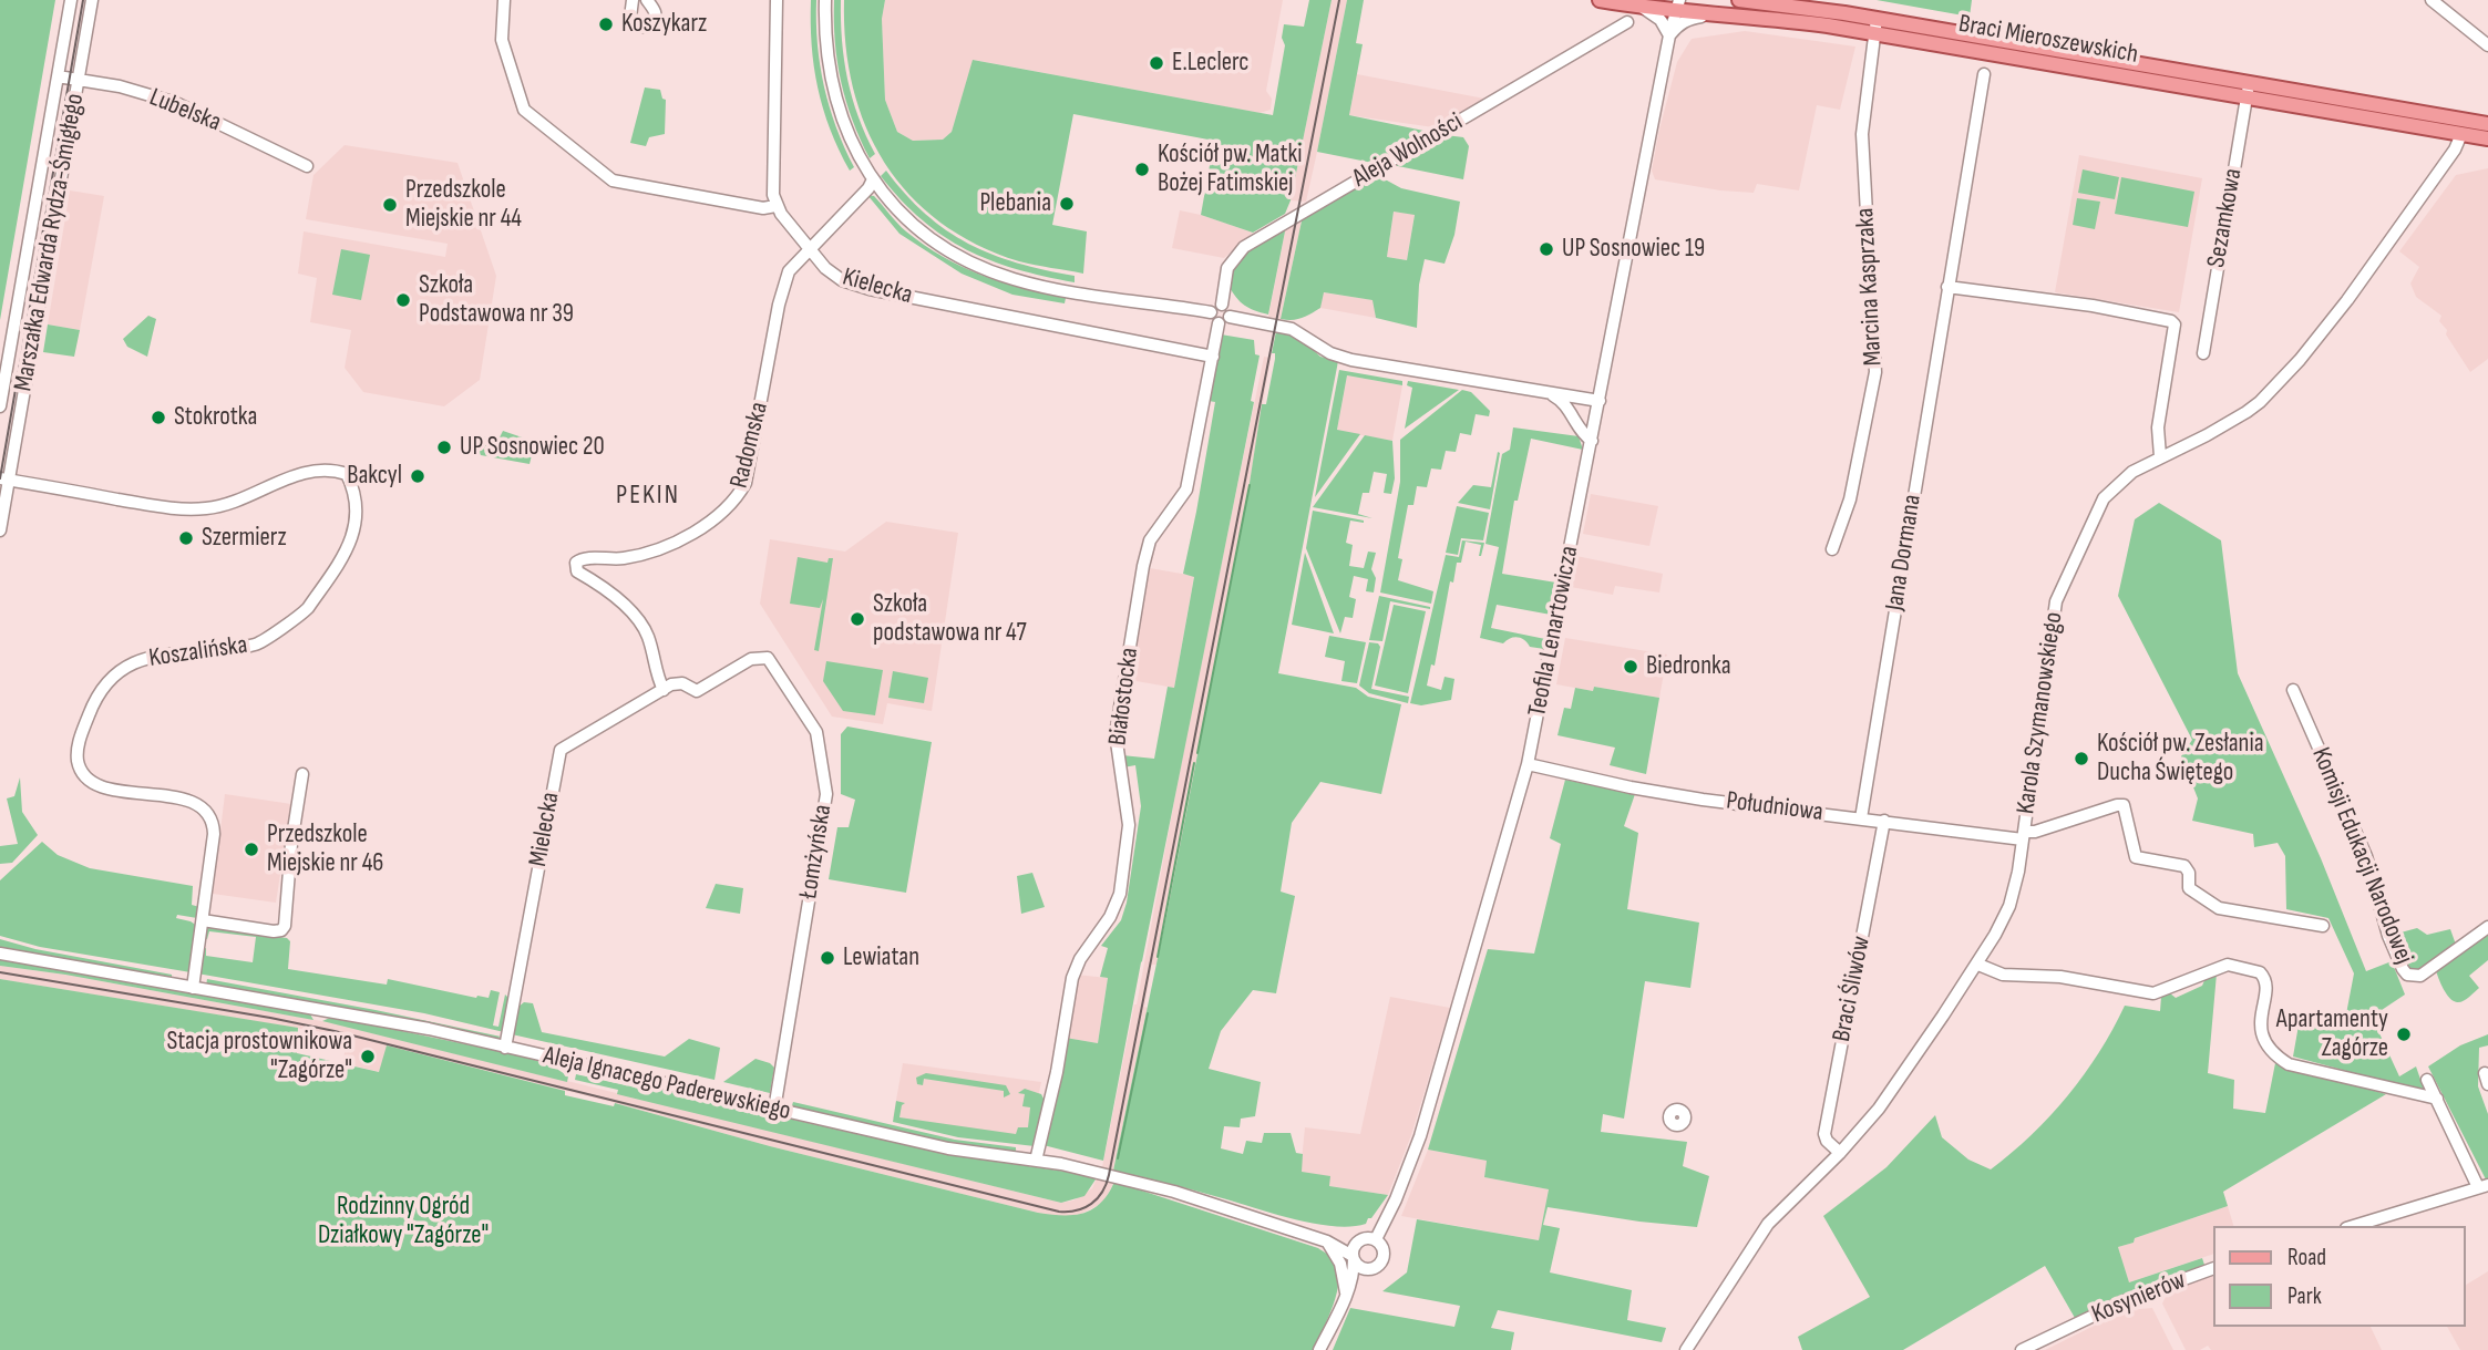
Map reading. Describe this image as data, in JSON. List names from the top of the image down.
{
  "streets": {
    "main road": ["Braci Mieroszewskich"],
    "street": [
      "Lubelska",
      "Aleja Wolności",
      "Sezamkowa",
      "Marszałka Edwarda Rydza-Śmigłego",
      "Kielecka",
      "Marcina Kasprzaka",
      "Radomska",
      "Jana Dormana",
      "Teofila Lenartowicza",
      "Koszalińska",
      "Białostocka",
      "Karola Szymanowskiego",
      "Południowa",
      "Mielecka",
      "Łomżyńska",
      "Komisji Edukacji Narodowej",
      "Braci Śliwów",
      "Aleja Ignacego Paderewskiego",
      "Kosynierów"
    ]
  },
  "crossings": [
    ["Braci Mieroszewskich", "Sezamkowa"],
    ["Braci Mieroszewskich", "Marcina Kasprzaka"],
    ["Braci Mieroszewskich", "Teofila Lenartowicza"],
    ["Braci Mieroszewskich", "Karola Szymanowskiego"],
    ["Lubelska", "Marszałka Edwarda Rydza-Śmigłego"],
    ["Aleja Wolności", "Białostocka"],
    ["Marszałka Edwarda Rydza-Śmigłego", "Koszalińska"],
    ["Kielecka", "Radomska"],
    ["Kielecka", "Białostocka"],
    ["Radomska", "Mielecka"],
    ["Jana Dormana", "Południowa"],
    ["Teofila Lenartowicza", "Południowa"],
    ["Teofila Lenartowicza", "Aleja Ignacego Paderewskiego"],
    ["Koszalińska", "Aleja Ignacego Paderewskiego"],
    ["Białostocka", "Aleja Ignacego Paderewskiego"],
    ["Karola Szymanowskiego", "Południowa"],
    ["Karola Szymanowskiego", "Braci Śliwów"],
    ["Południowa", "Braci Śliwów"],
    ["Mielecka", "Łomżyńska"],
    ["Mielecka", "Aleja Ignacego Paderewskiego"],
    ["Łomżyńska", "Aleja Ignacego Paderewskiego"]
  ],
  "districts": ["PEKIN"],
  "parks": ["Rodzinny Ogród Działkowy \"Zagórze\""],
  "places": [
    "Koszykarz",
    "E.Leclerc",
    "Kościół pw. Matki Bożej Fatimskiej",
    "Plebania",
    "Przedszkole Miejskie nr 44",
    "UP Sosnowiec 19",
    "Szkoła Podstawowa nr 39",
    "Stokrotka",
    "UP Sosnowiec 20",
    "Bakcyl",
    "Szermierz",
    "Szkoła podstawowa nr 47",
    "Biedronka",
    "Kościół pw. Zesłania Ducha Świętego",
    "Przedszkole Miejskie nr 46",
    "Lewiatan",
    "Apartamenty Zagórze",
    "Stacja prostownikowa \"Zagórze\""
  ],
  "legend": ["Road", "Park"]
}
